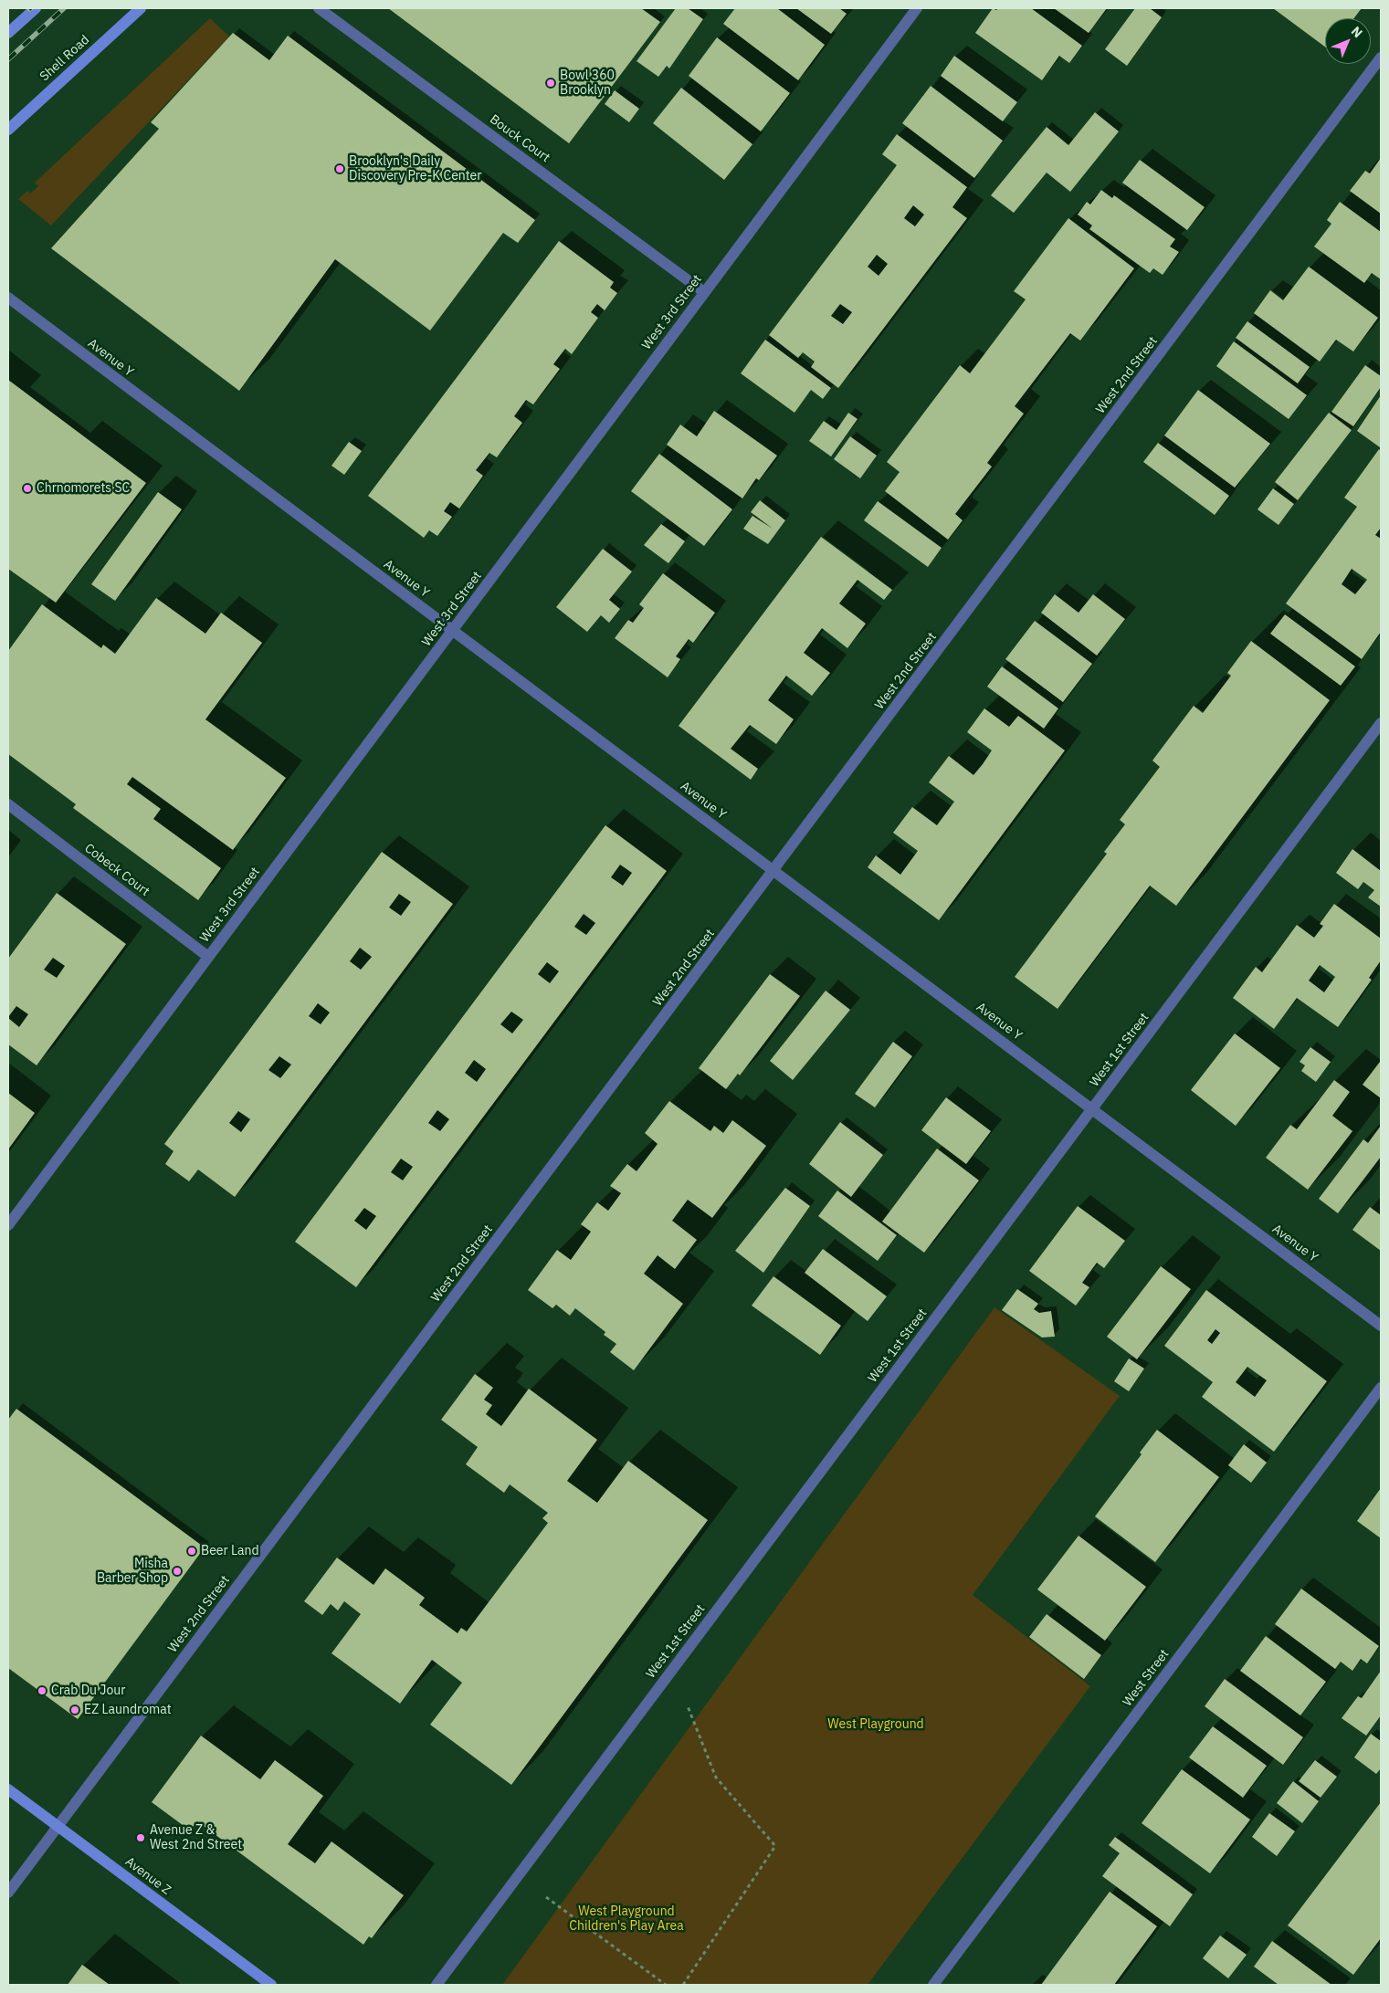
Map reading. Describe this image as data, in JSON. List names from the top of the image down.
{
  "streets": {
    "street": [
      "Shell Road",
      "Bouck Court",
      "West 3rd Street",
      "Avenue Y",
      "West 2nd Street",
      "Cobeck Court",
      "West 1st Street",
      "West Street",
      "Avenue Z"
    ]
  },
  "crossings": [
    ["Bouck Court", "West 3rd Street"],
    ["West 3rd Street", "Avenue Y"],
    ["West 3rd Street", "Cobeck Court"],
    ["Avenue Y", "West 2nd Street"],
    ["Avenue Y", "West 1st Street"],
    ["West 2nd Street", "Avenue Z"]
  ],
  "parks": ["West Playground", "West Playground Children's Play Area"],
  "places": [
    "Bowl 360 Brooklyn",
    "Brooklyn's Daily Discovery Pre-K Center",
    "Chrnomorets SC",
    "Beer Land",
    "Misha Barber Shop",
    "Crab Du Jour",
    "EZ Laundromat",
    "Avenue Z & West 2nd Street"
  ],
  "north": "top right"
}
